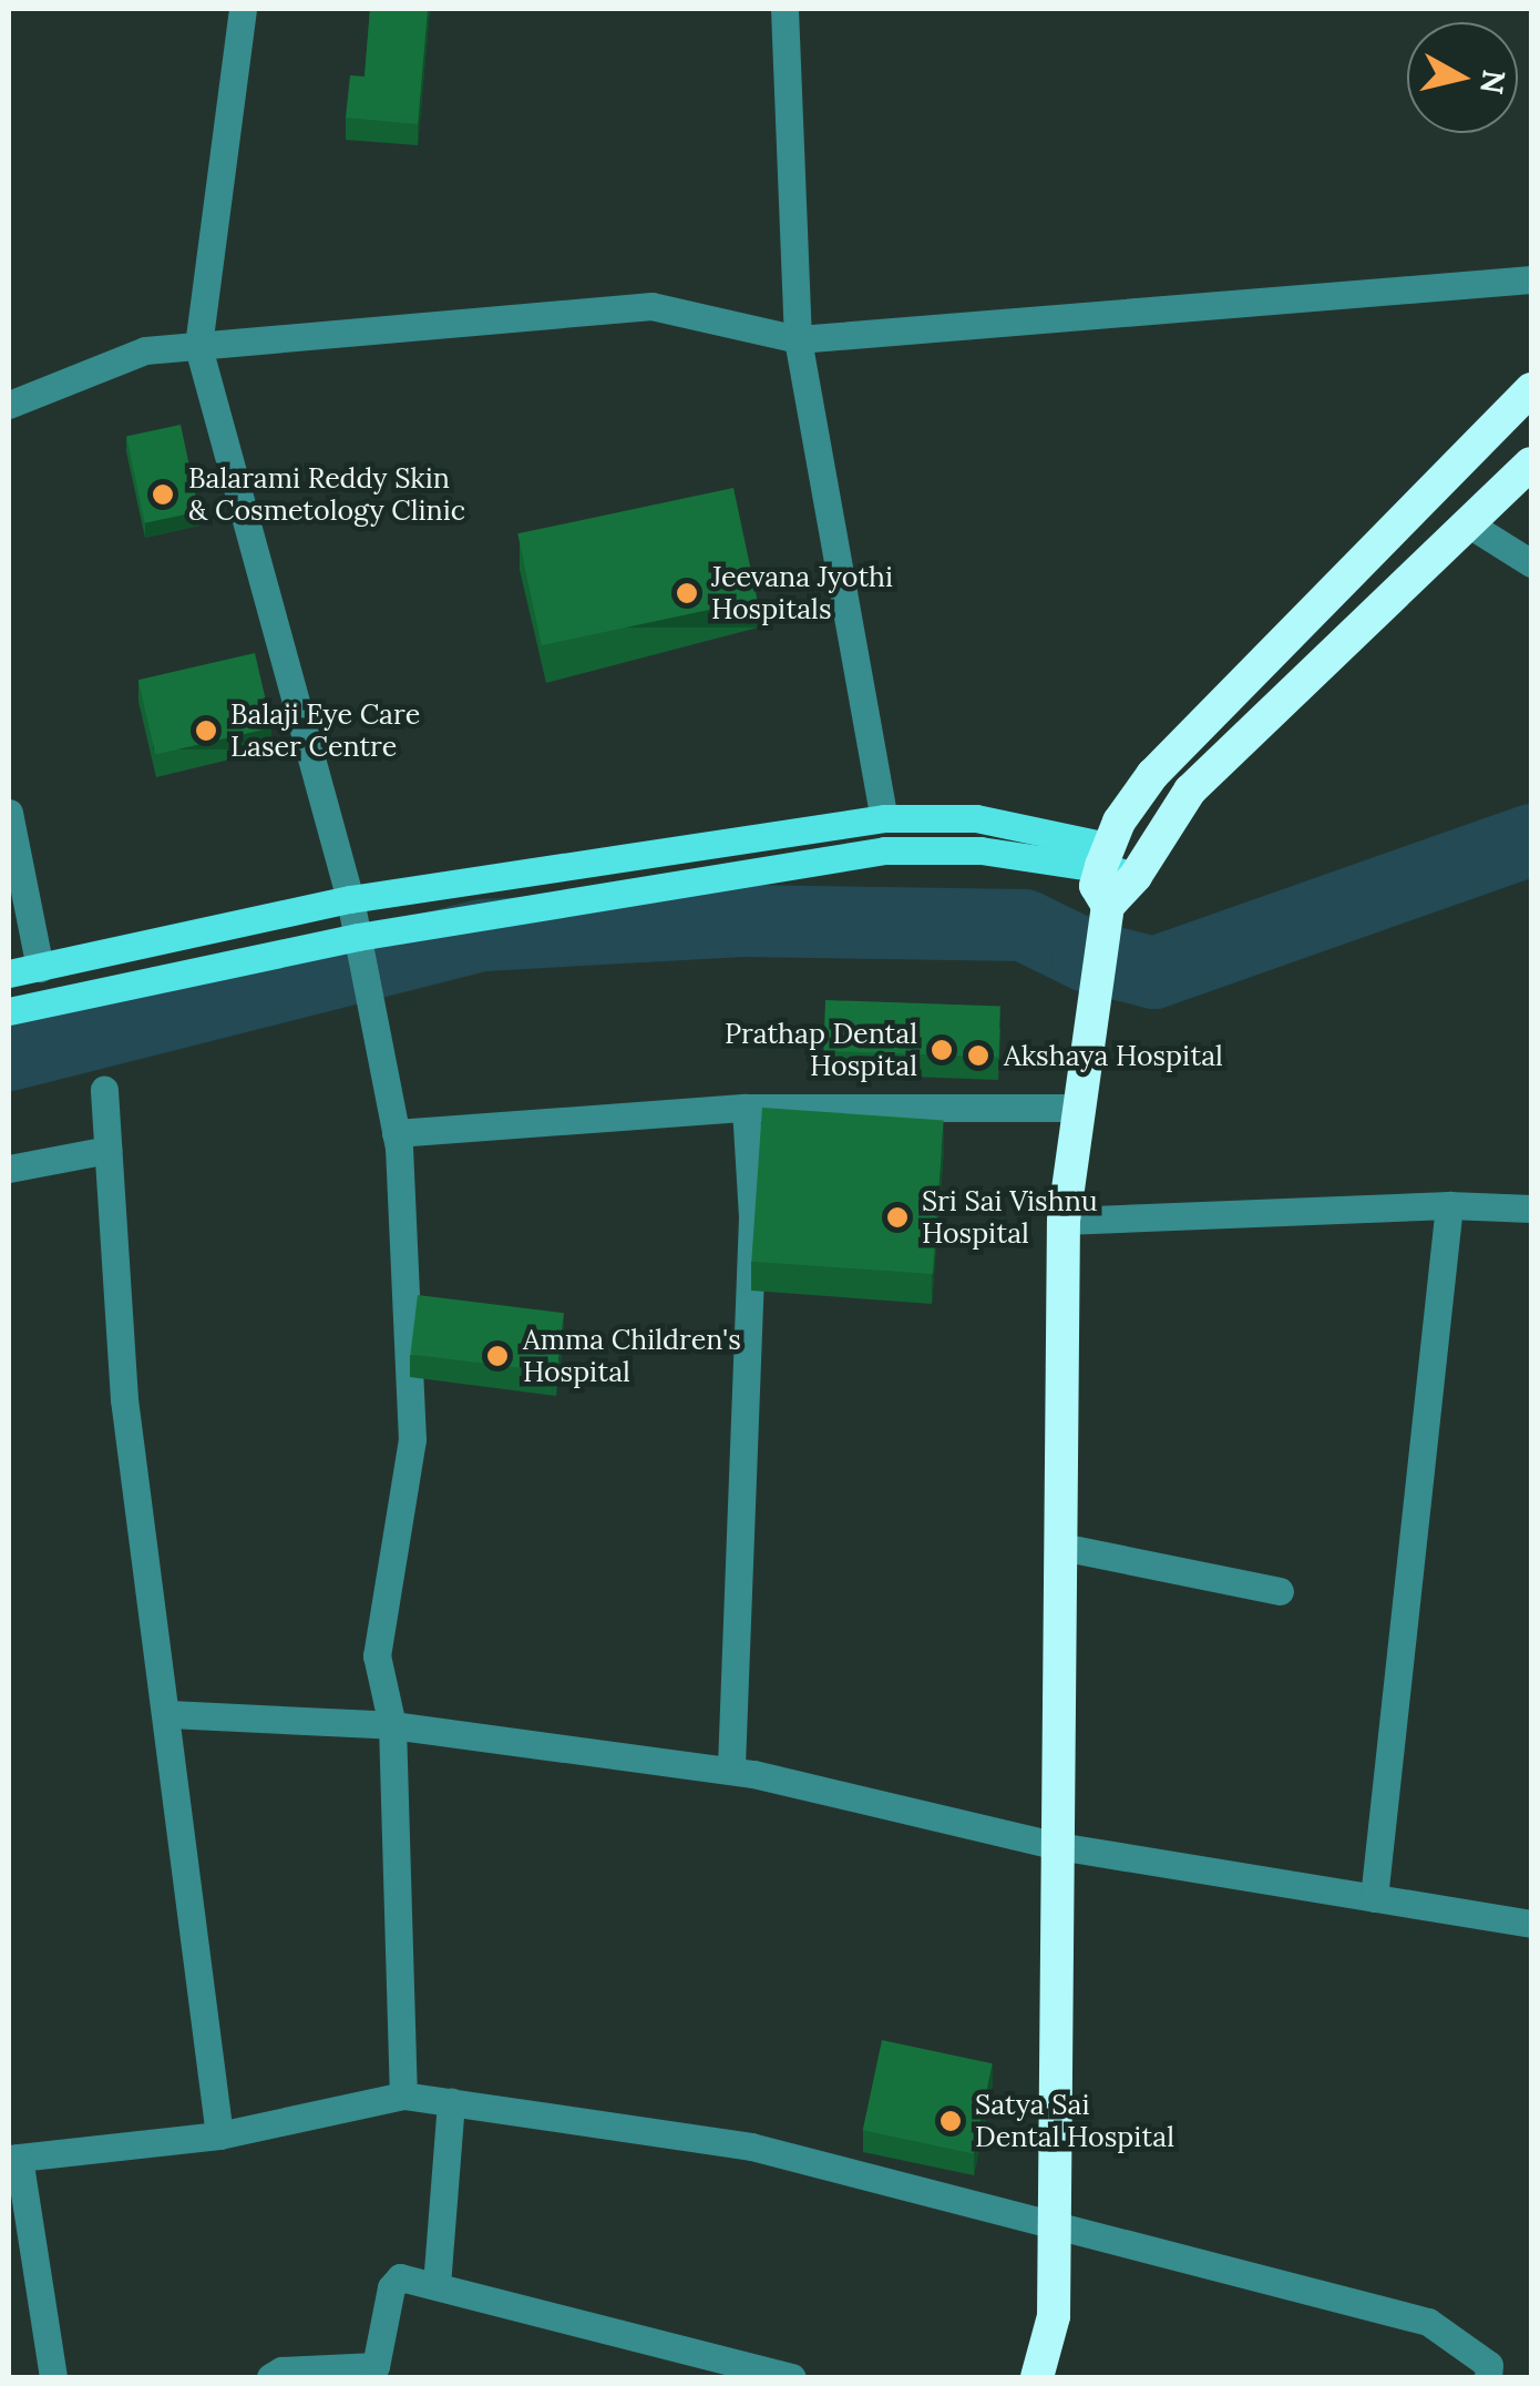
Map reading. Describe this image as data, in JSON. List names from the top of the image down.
{
  "places": [
    "Balarami Reddy Skin & Cosmetology Clinic",
    "Jeevana Jyothi Hospitals",
    "Balaji Eye Care Laser Centre",
    "Prathap Dental Hospital",
    "Akshaya Hospital",
    "Sri Sai Vishnu Hospital",
    "Amma Children's Hospital",
    "Satya Sai Dental Hospital"
  ],
  "north": "right"
}
